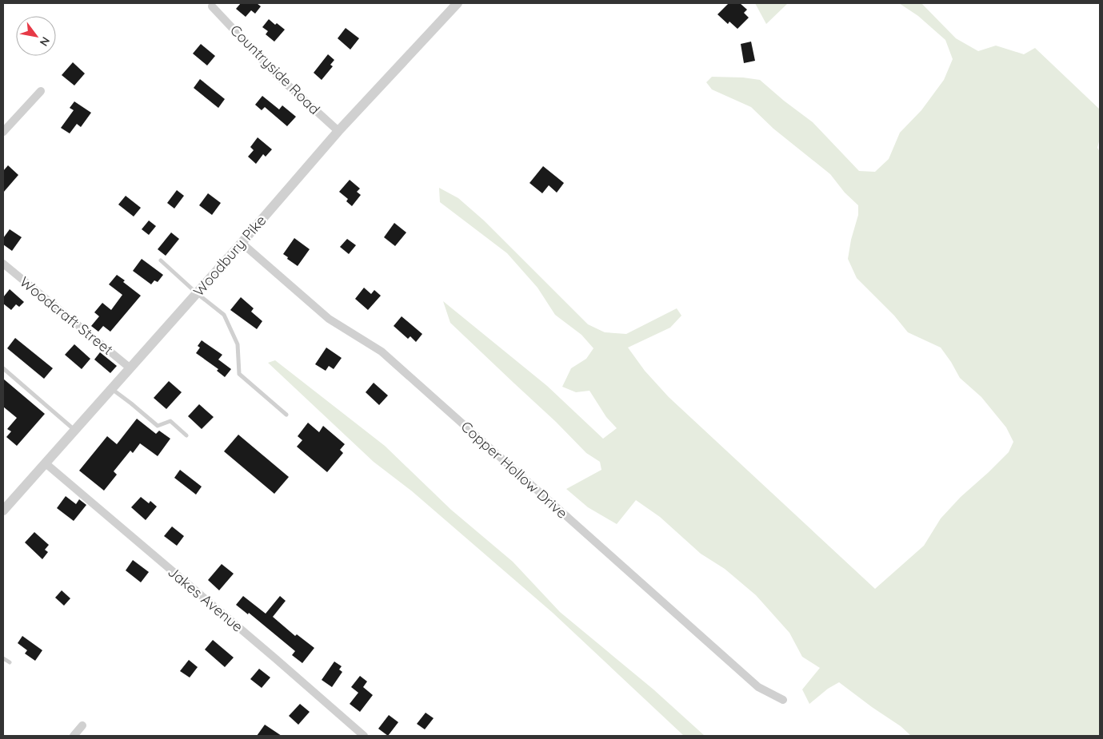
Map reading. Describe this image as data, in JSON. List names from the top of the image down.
{
  "streets": {
    "street": [
      "Countryside Road",
      "Woodbury Pike",
      "Woodcraft Street",
      "Copper Hollow Drive",
      "Jakes Avenue"
    ]
  },
  "crossings": [
    ["Countryside Road", "Woodbury Pike"],
    ["Woodbury Pike", "Woodcraft Street"],
    ["Woodbury Pike", "Copper Hollow Drive"],
    ["Woodbury Pike", "Jakes Avenue"]
  ],
  "north": "bottom right"
}
